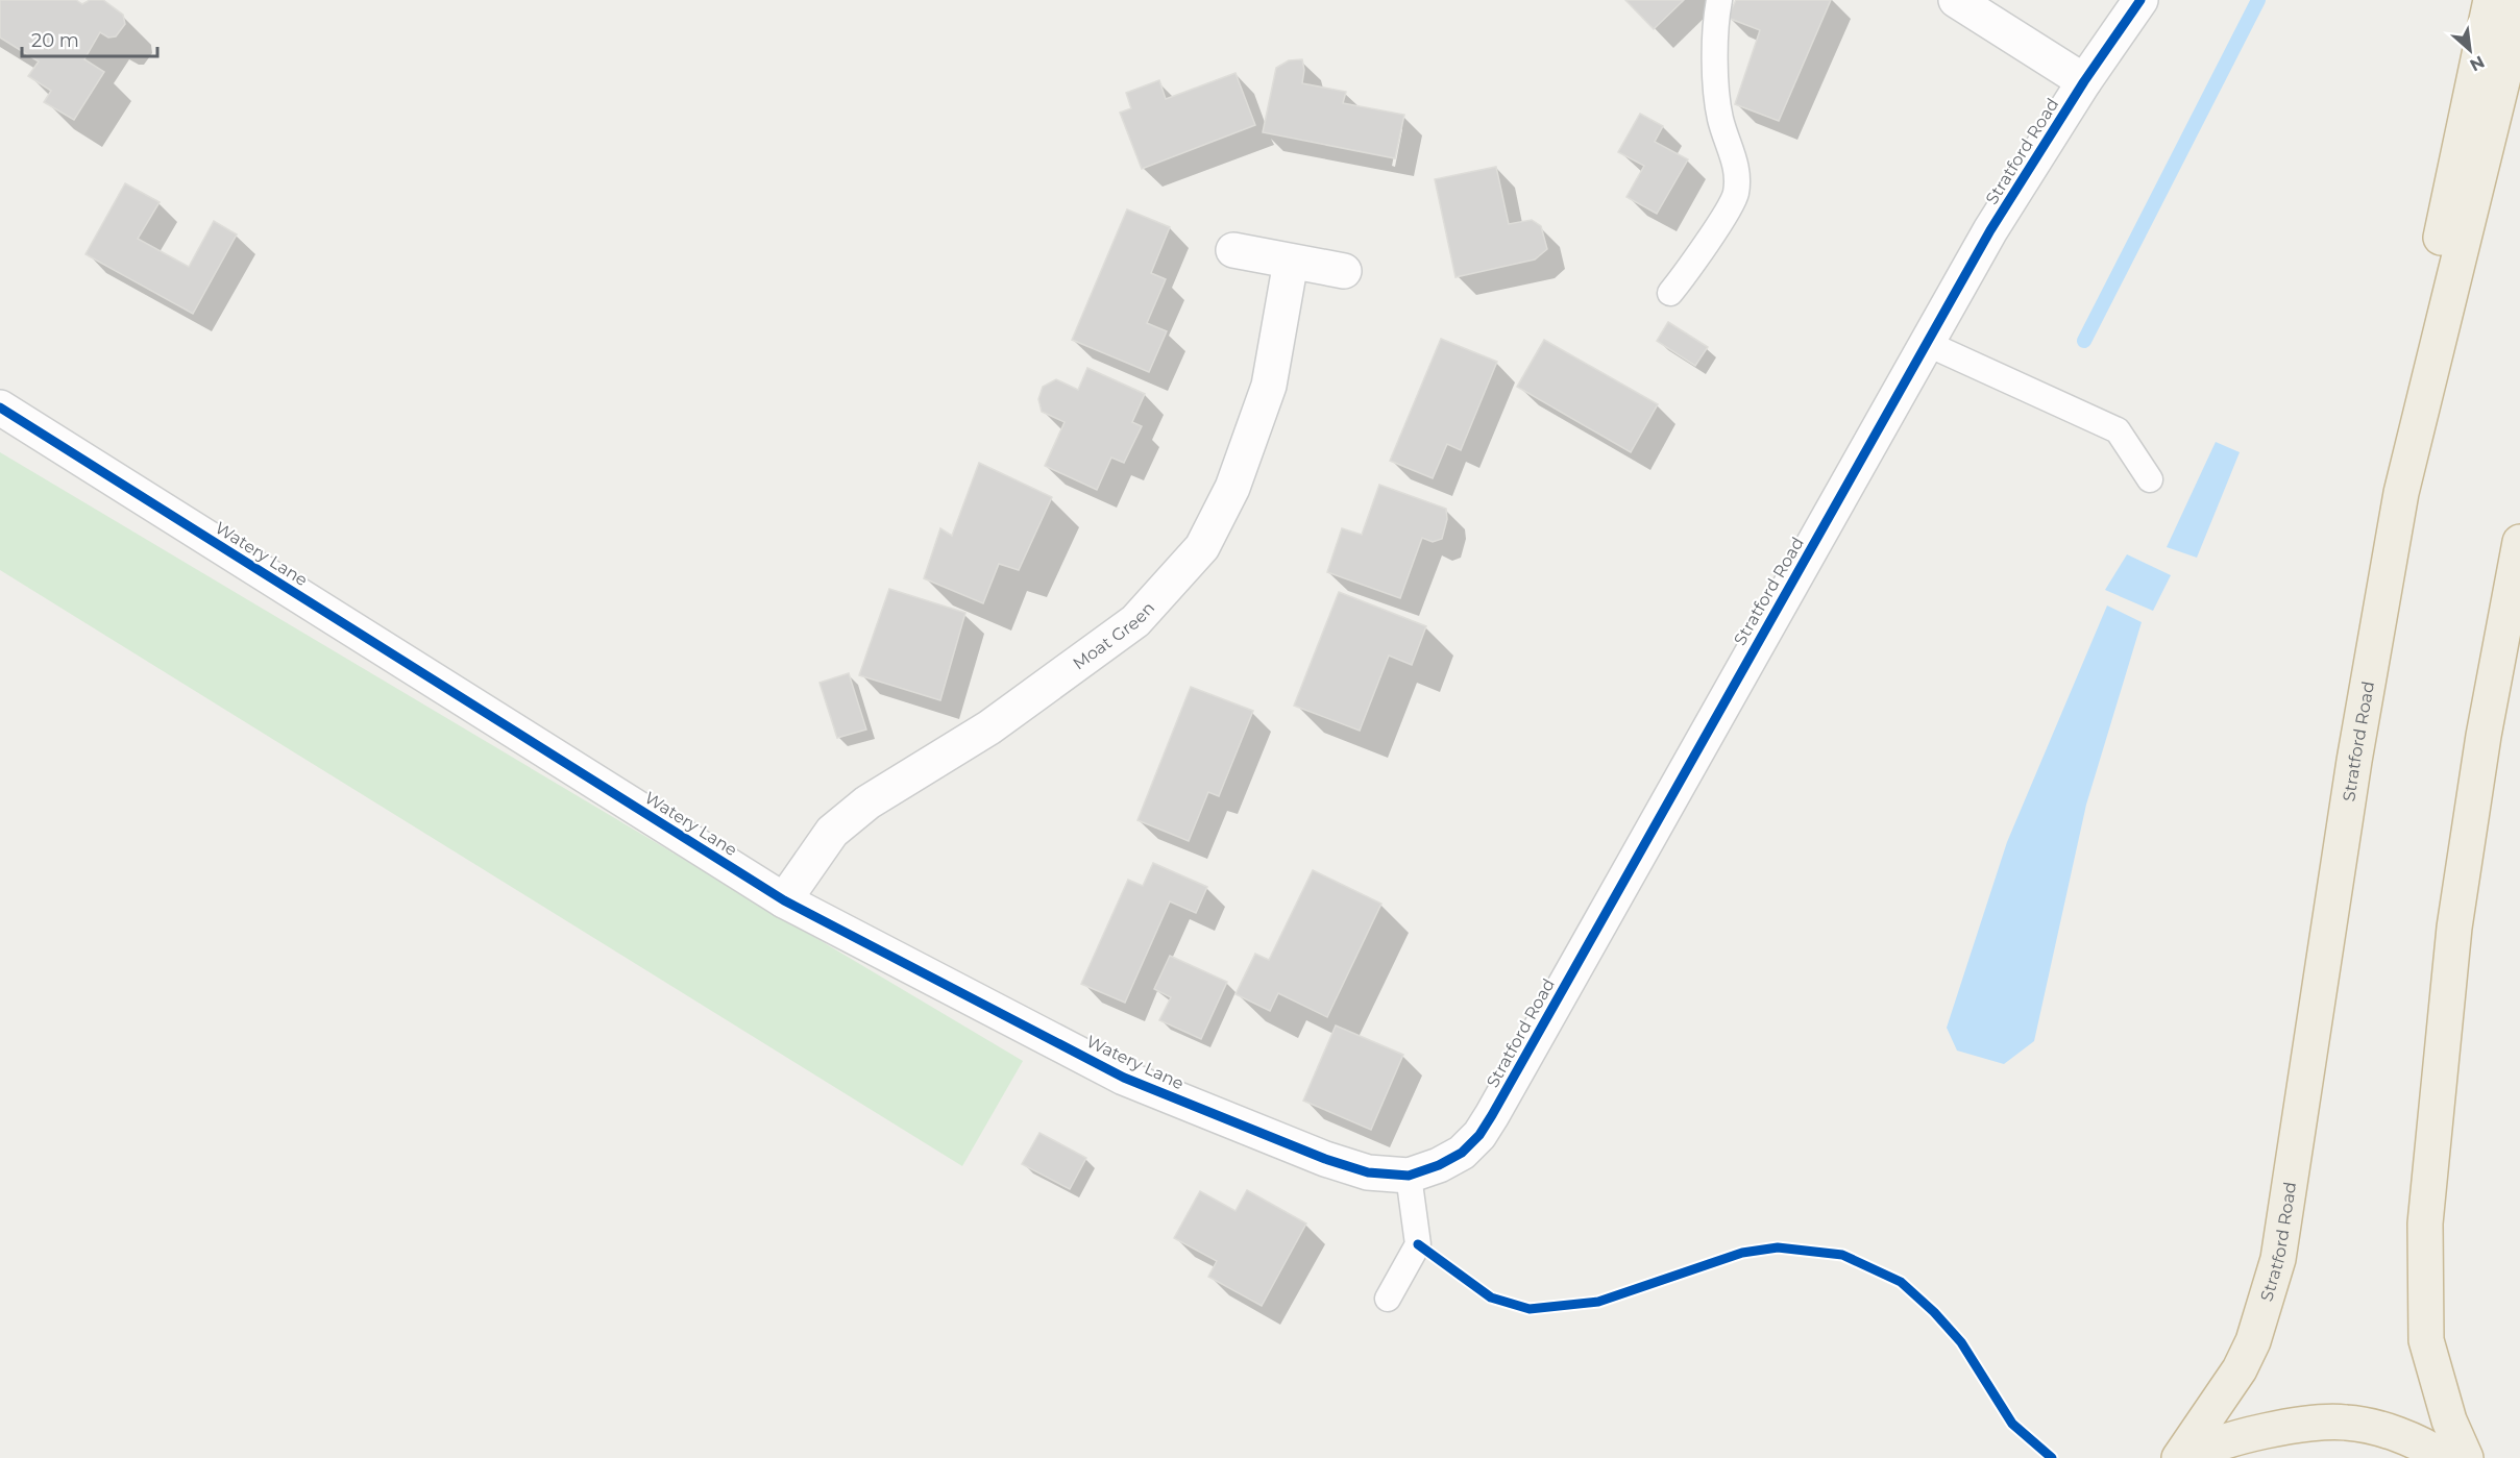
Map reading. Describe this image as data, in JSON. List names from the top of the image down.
{
  "streets": {
    "highway": ["Stratford Road"],
    "street": ["Watery Lane", "Moat Green"]
  },
  "crossings": [
    ["Stratford Road", "Watery Lane"],
    ["Watery Lane", "Moat Green"]
  ],
  "scale_bar": "20 m",
  "north": "bottom right"
}
